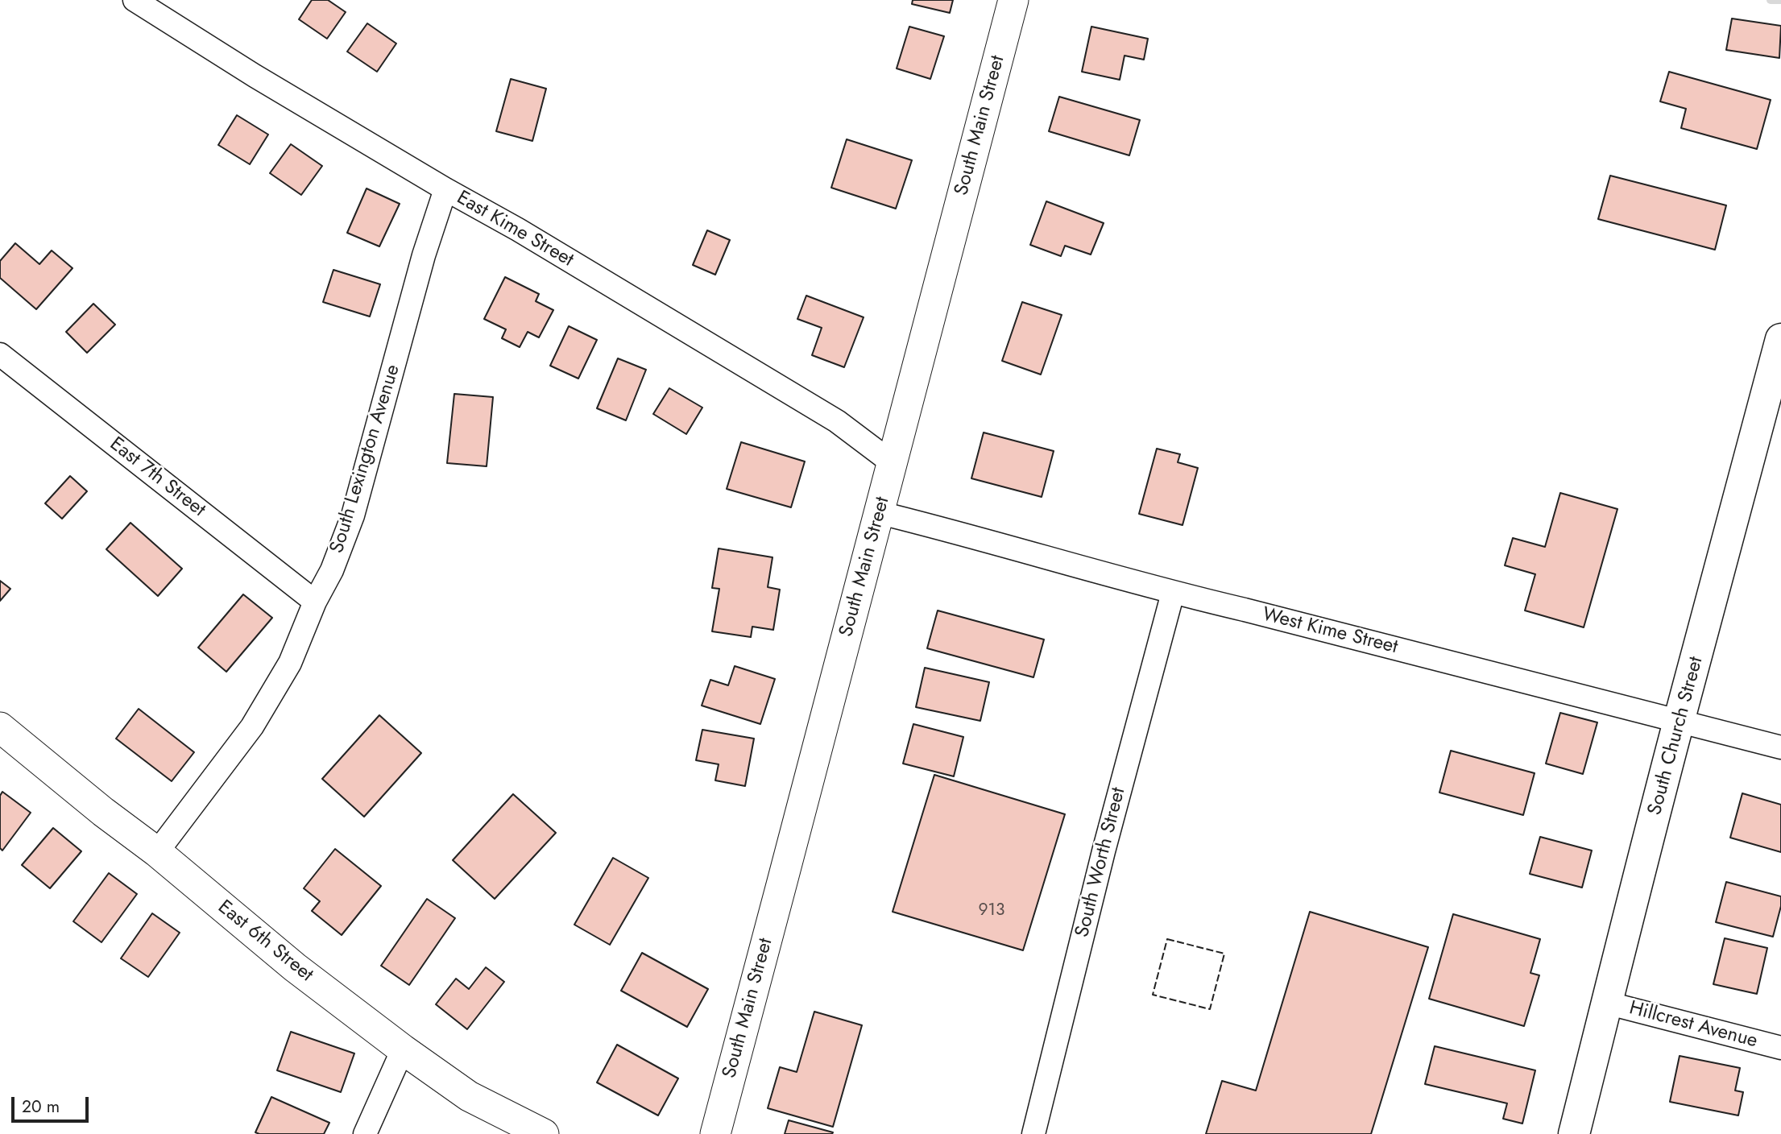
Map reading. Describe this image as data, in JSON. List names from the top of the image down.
{
  "streets": {
    "main road": ["South Church Street"],
    "street": [
      "South Main Street",
      "East Kime Street",
      "South Lexington Avenue",
      "East 7th Street",
      "West Kime Street",
      "South Worth Street",
      "East 6th Street",
      "Hillcrest Avenue"
    ]
  },
  "crossings": [
    ["South Main Street", "East Kime Street"],
    ["South Main Street", "West Kime Street"],
    ["East Kime Street", "South Lexington Avenue"],
    ["South Lexington Avenue", "East 7th Street"],
    ["South Lexington Avenue", "East 6th Street"],
    ["West Kime Street", "South Church Street"],
    ["West Kime Street", "South Worth Street"],
    ["South Church Street", "Hillcrest Avenue"]
  ],
  "house_numbers": ["913"],
  "scale_bar": "20 m"
}
